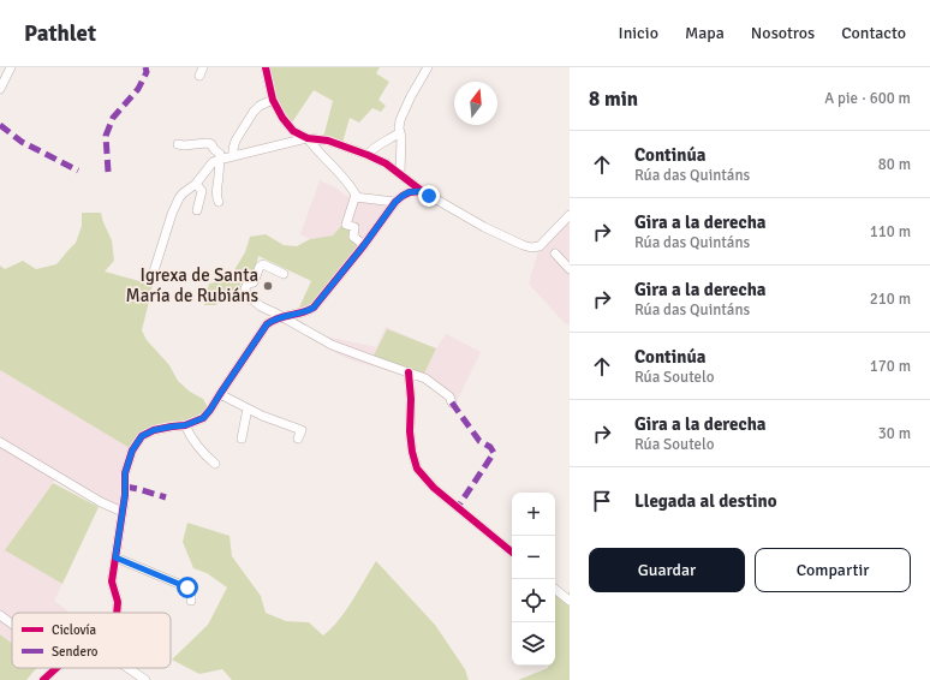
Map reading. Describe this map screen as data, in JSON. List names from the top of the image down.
{
  "places": ["Igrexa de Santa María de Rubiáns"],
  "legend": ["Ciclovía", "Sendero"],
  "north": "top",
  "page": {
    "header": "Pathlet",
    "nav": [
      "Inicio",
      "Mapa",
      "Nosotros",
      "Contacto"
    ],
    "heading": ["8 min", "A pie · 600 m"],
    "list": [
      ["Continúa", "Rúa das Quintáns", "80 m"],
      ["Gira a la derecha", "Rúa das Quintáns", "110 m"],
      ["Gira a la derecha", "Rúa das Quintáns", "210 m"],
      ["Continúa", "Rúa Soutelo", "170 m"],
      ["Gira a la derecha", "Rúa Soutelo", "30 m"],
      "Llegada al destino"
    ],
    "map_buttons": ["+", "−"],
    "buttons": ["Guardar", "Compartir"]
  }
}
